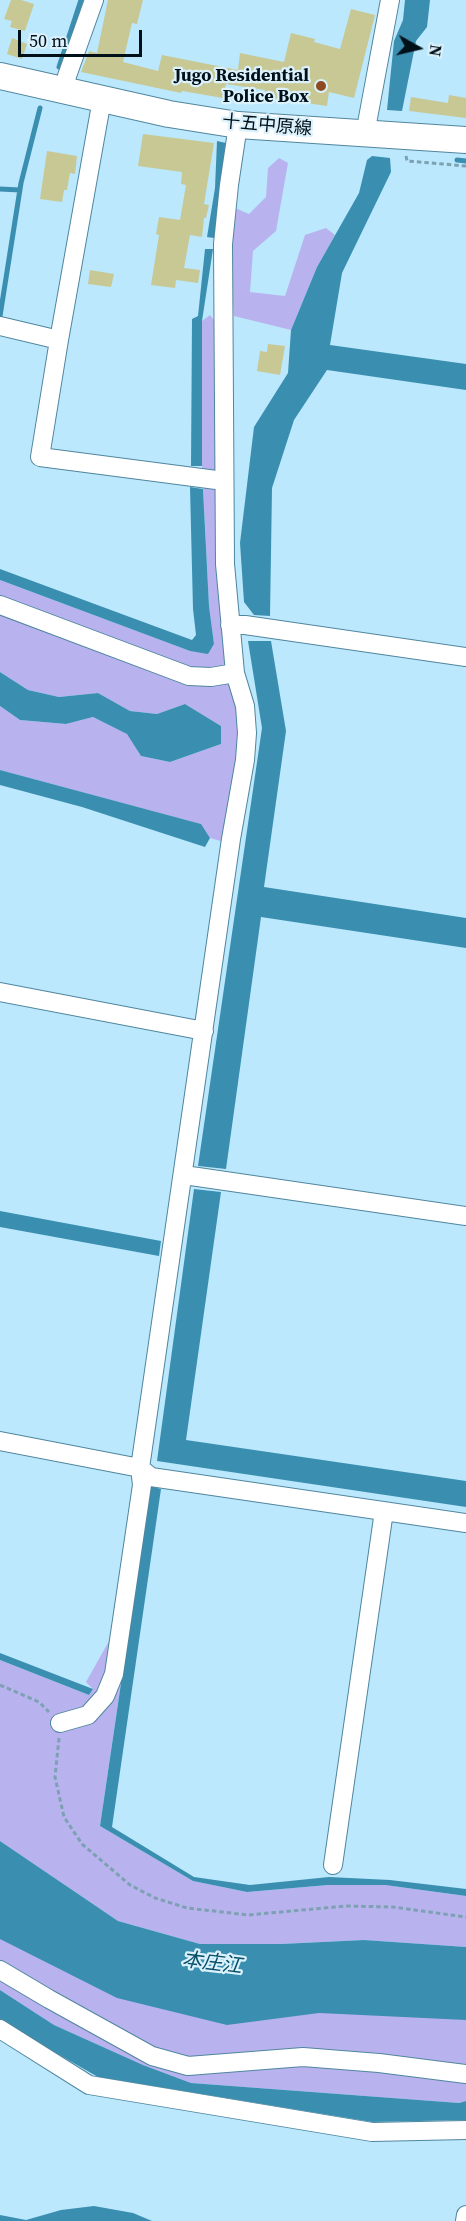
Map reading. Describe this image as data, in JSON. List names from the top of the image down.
{
  "streets": {
    "main road": ["十五中原線"]
  },
  "water": ["本庄江"],
  "places": ["Jugo Residential Police Box"],
  "scale_bar": "50 m",
  "north": "right"
}
